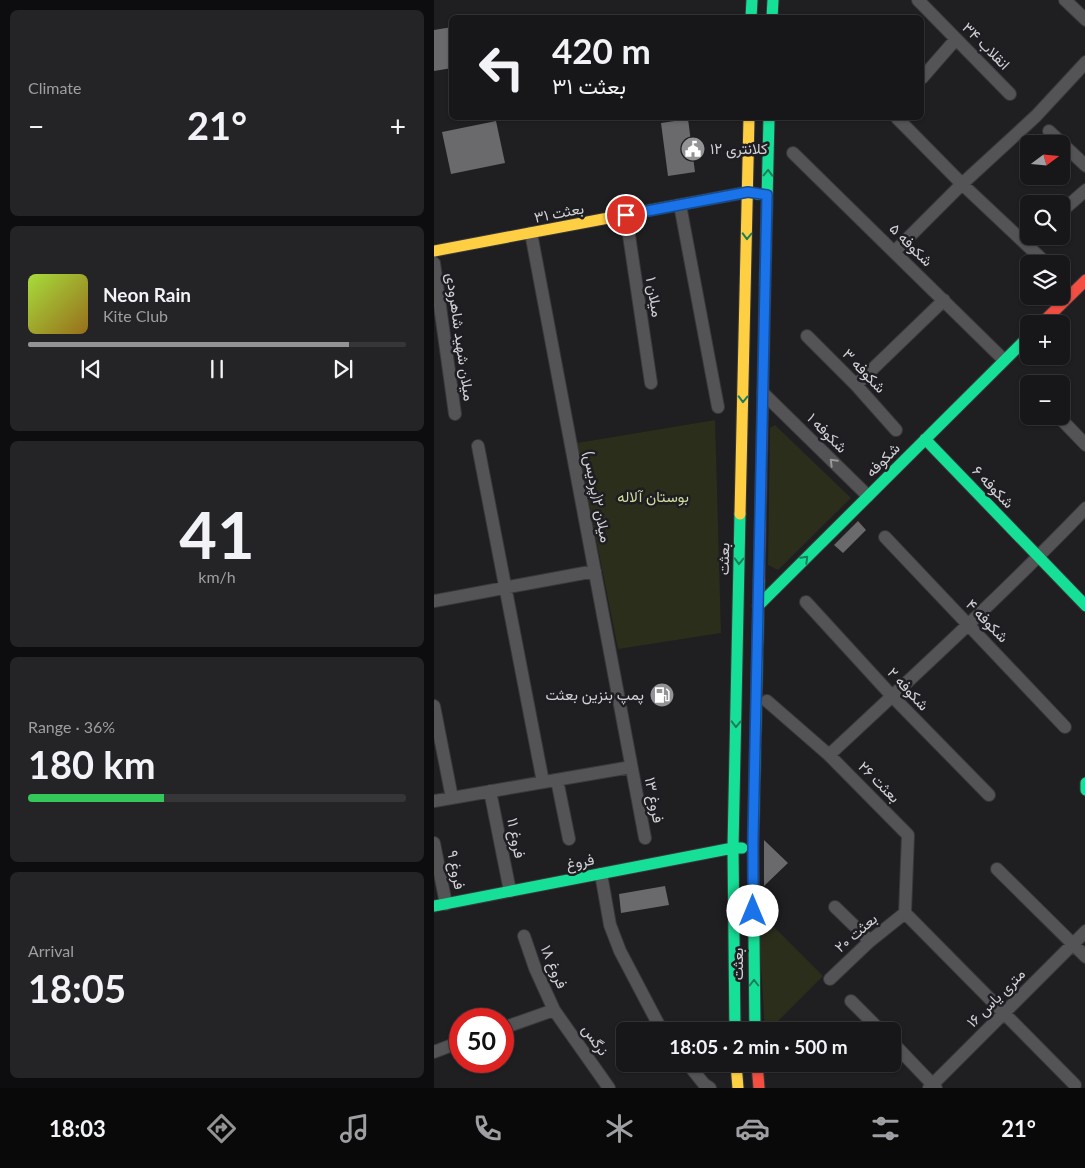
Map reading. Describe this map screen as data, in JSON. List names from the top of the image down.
{
  "streets": {
    "main road": [
      "بعثت ۳۱",
      "شکوفه",
      "شکوفه ۶",
      "بعثت",
      "فروغ"
    ],
    "street": [
      "انقلاب ۳۴",
      "شکوفه ۵",
      "میلان ۱",
      "میلان شهید شاهرودی",
      "شکوفه ۳",
      "شکوفه ۱",
      "میلان ۲(پردیس)",
      "شکوفه ۴",
      "شکوفه ۲",
      "بعثت ۲۶",
      "فروغ ۱۳",
      "فروغ ۱۱",
      "فروغ ۹",
      "بعثت ۲۰",
      "فروغ ۱۸",
      "۱۶ متری یاس",
      "نرگس"
    ]
  },
  "crossings": [
    ["بعثت ۳۱", "میلان ۱"],
    ["بعثت ۳۱", "میلان ۲(پردیس)"],
    ["بعثت ۳۱", "بعثت"],
    ["شکوفه ۵", "شکوفه"],
    ["شکوفه ۱", "شکوفه"],
    ["شکوفه ۱", "بعثت"],
    ["شکوفه", "شکوفه ۶"],
    ["شکوفه", "بعثت"],
    ["میلان ۲(پردیس)", "فروغ ۱۳"],
    ["بعثت", "فروغ"],
    ["بعثت ۲۶", "بعثت ۲۰"],
    ["فروغ ۱۱", "فروغ"],
    ["فروغ", "فروغ ۹"],
    ["فروغ ۱۸", "نرگس"]
  ],
  "one_way": ["شکوفه ۱", "شکوفه"],
  "parks": ["بوستان آلاله"],
  "places": {
    "public building": ["کلانتری ۱۲"],
    "fuel station": ["پمپ بنزین بعثت"]
  },
  "north": "right",
  "page": {
    "tile": [
      "Climate",
      ["41", "km/h"],
      ["Range · 36%", "180 km"],
      ["Arrival", "18:05"]
    ],
    "turn": ["420 m", "بعثت ۳۱"],
    "heat": ["−", "21°", "+"],
    "map_buttons": ["+", "−"],
    "song": ["Neon Rain", "Kite Club"],
    "limit": "50",
    "trip": "18:05 · 2 min · 500 m",
    "tabs": ["18:03", "21°"]
  }
}
